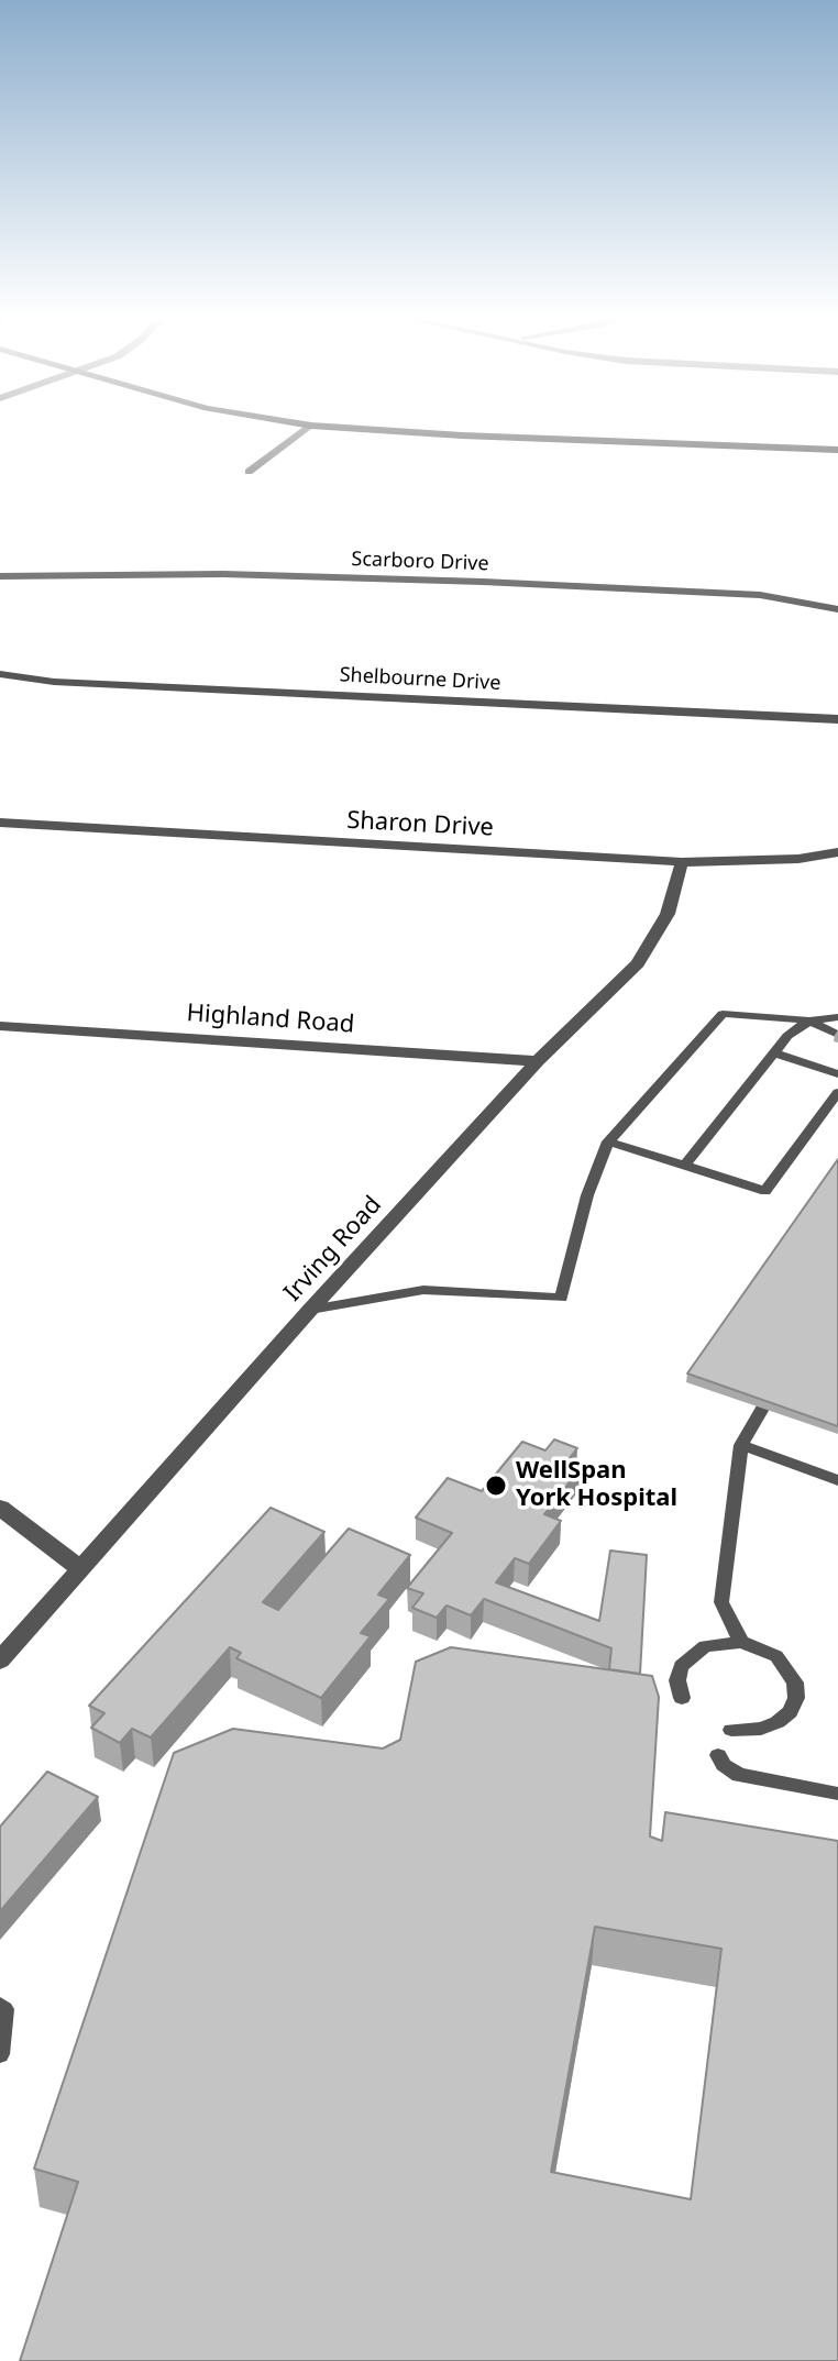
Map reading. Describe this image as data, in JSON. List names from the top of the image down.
{
  "streets": {
    "street": [
      "Scarboro Drive",
      "Shelbourne Drive",
      "Sharon Drive",
      "Highland Road",
      "Irving Road"
    ]
  },
  "crossings": [
    ["Sharon Drive", "Irving Road"],
    ["Highland Road", "Irving Road"]
  ],
  "places": ["WellSpan York Hospital"]
}
